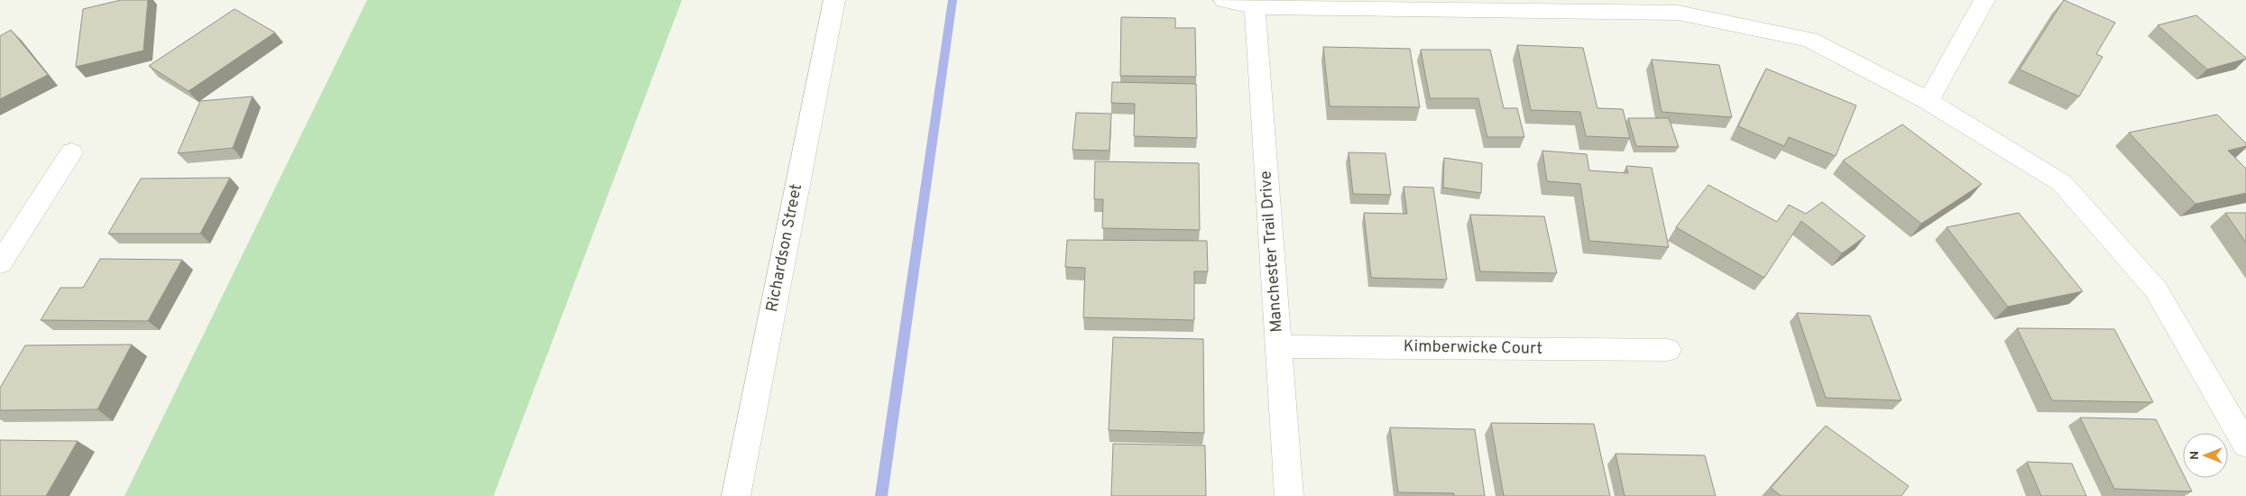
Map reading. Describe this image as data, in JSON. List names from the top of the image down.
{
  "streets": {
    "street": ["Richardson Street", "Manchester Trail Drive", "Kimberwicke Court"]
  },
  "crossings": [
    ["Manchester Trail Drive", "Kimberwicke Court"]
  ],
  "north": "left"
}
